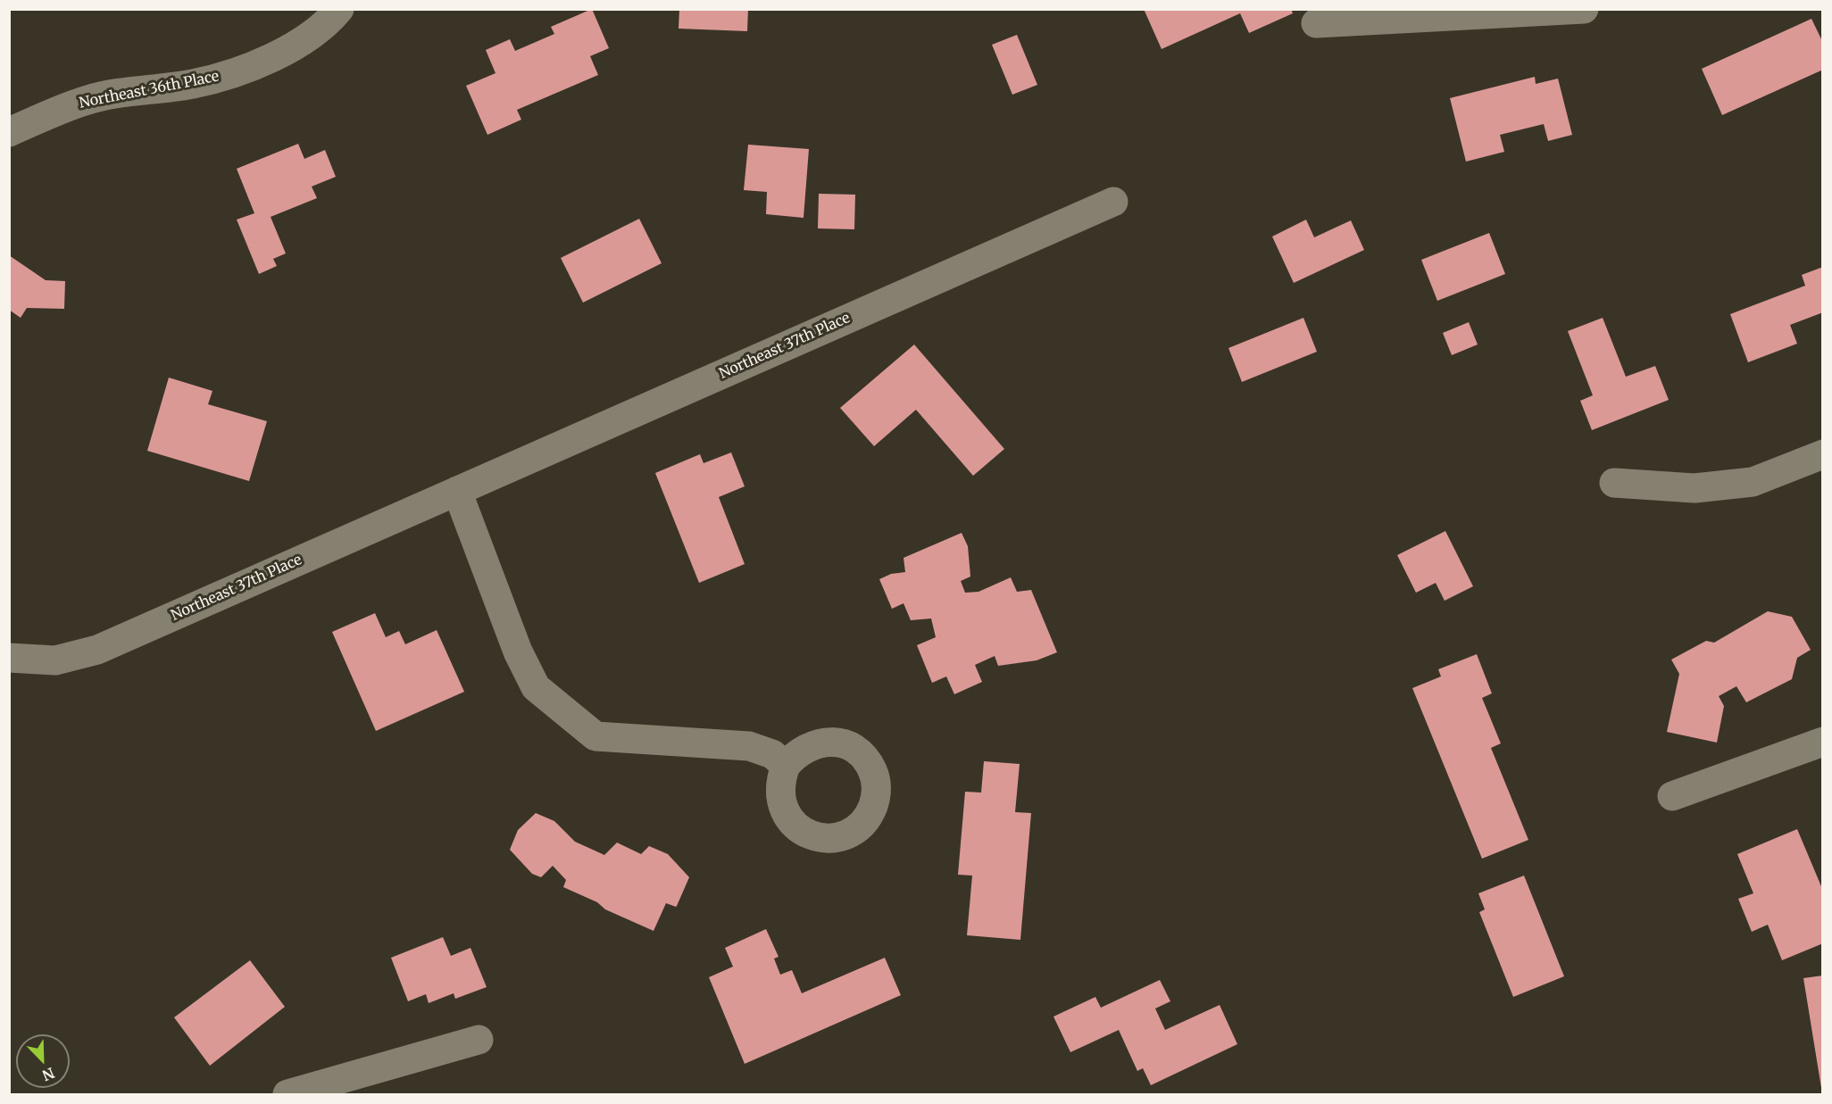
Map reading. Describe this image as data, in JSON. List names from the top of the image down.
{
  "streets": {
    "street": ["Northeast 36th Place", "Northeast 37th Place"]
  },
  "north": "bottom right"
}
